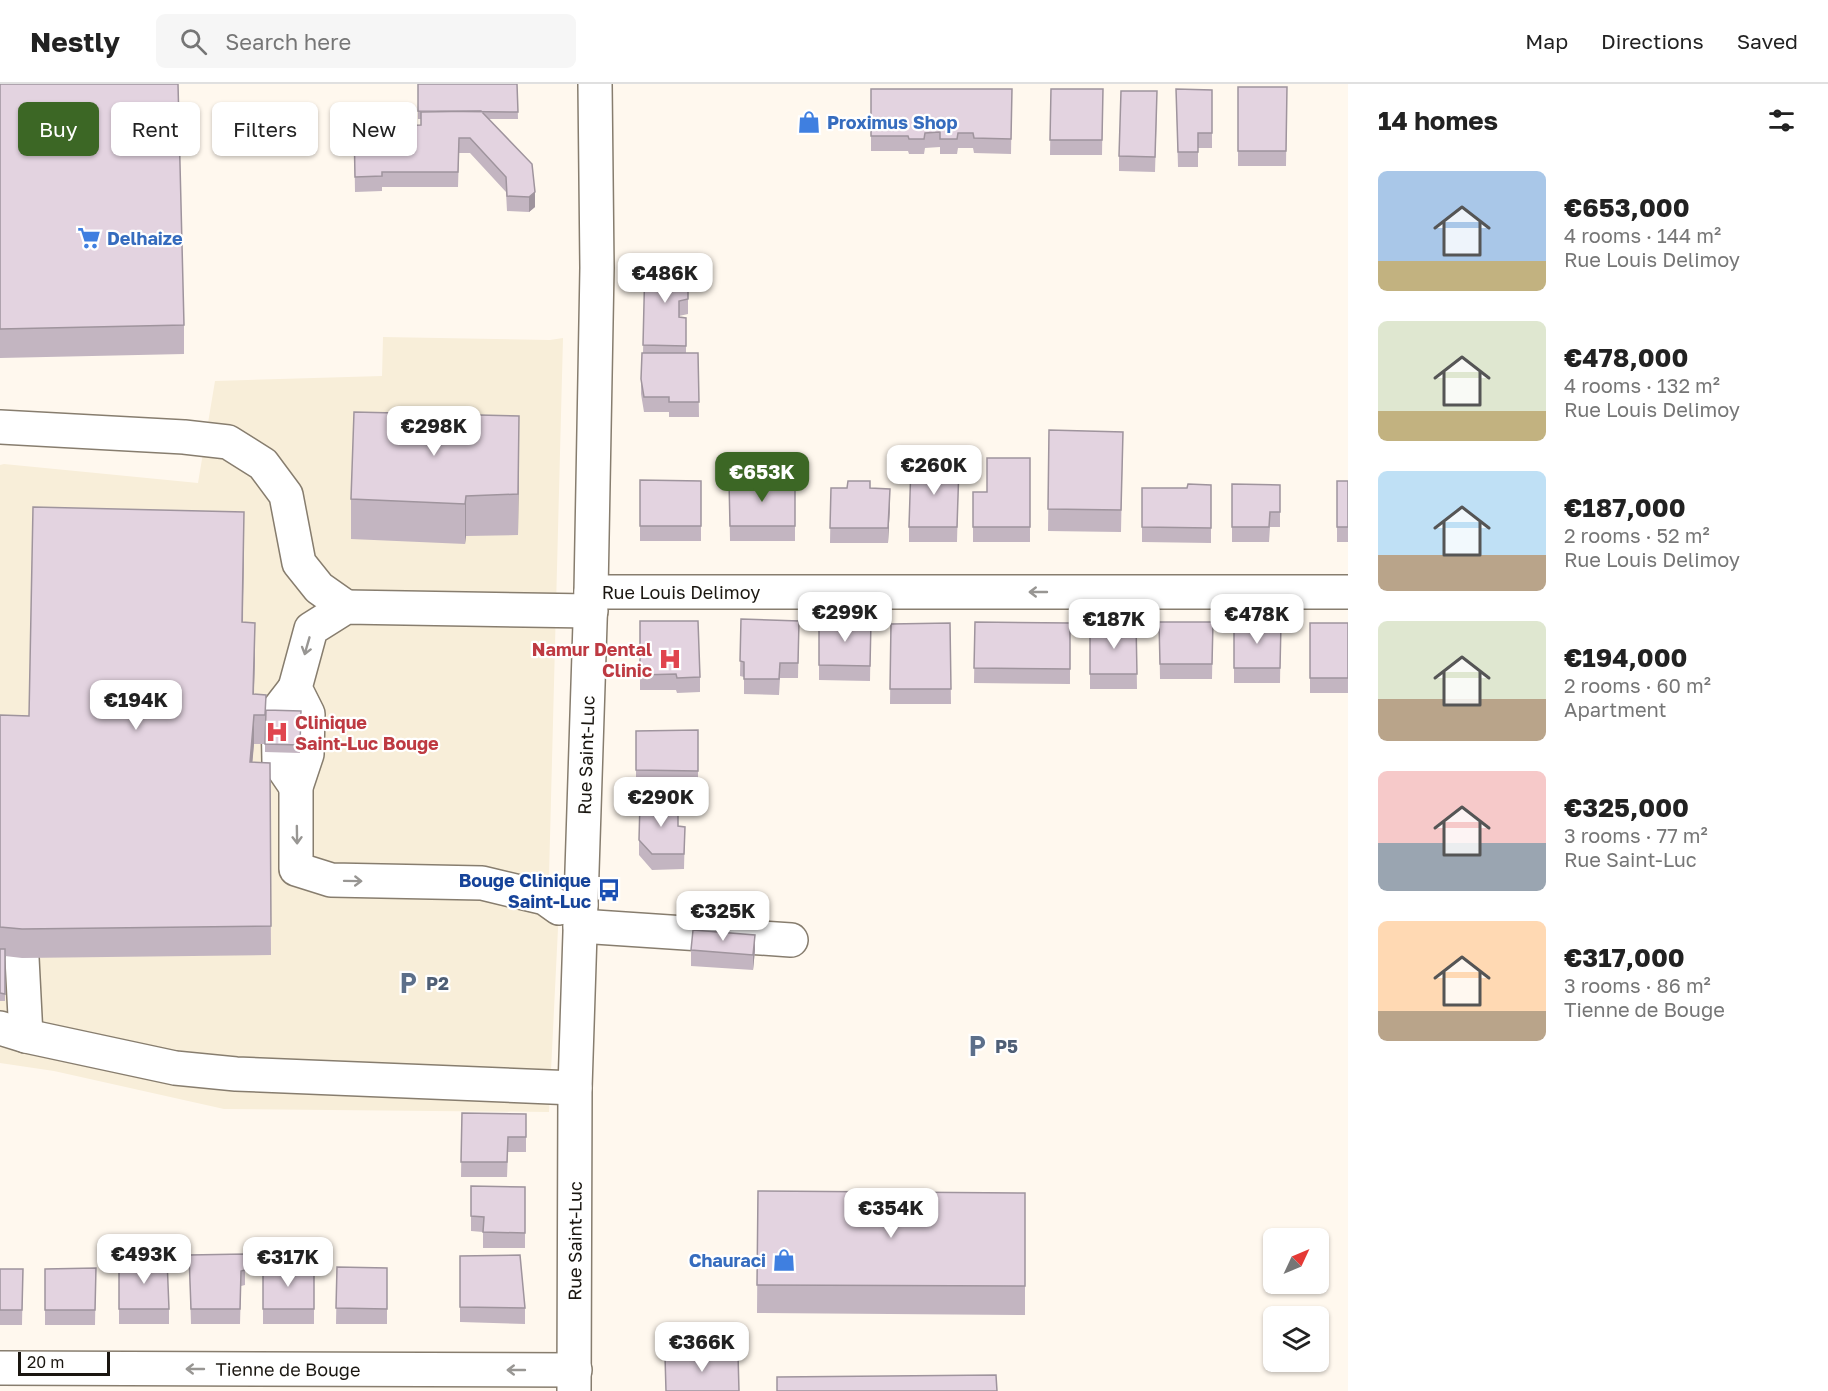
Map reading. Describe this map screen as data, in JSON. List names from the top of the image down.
{
  "streets": {
    "street": ["Rue Louis Delimoy", "Rue Saint-Luc", "Tienne de Bouge"]
  },
  "crossings": [
    ["Rue Louis Delimoy", "Rue Saint-Luc"],
    ["Rue Saint-Luc", "Tienne de Bouge"]
  ],
  "one_way": ["Rue Louis Delimoy"],
  "places": {
    "shop": ["Proximus Shop", "Chauraci"],
    "supermarket": ["Delhaize"],
    "hospital": ["Namur Dental Clinic", "Clinique Saint-Luc Bouge"],
    "bus stop": ["Bouge Clinique Saint-Luc"],
    "parking": ["P2", "P5"]
  },
  "scale_bar": "20 m",
  "north": "top right",
  "page": {
    "header": "Nestly",
    "search": "Search here",
    "nav": ["Map", "Directions", "Saved"],
    "heading": "14 homes",
    "chip": [
      "Buy",
      "Rent",
      "Filters",
      "New"
    ],
    "list": [
      {
        "name": "€653,000",
        "note": "4 rooms · 144 m² · Rue Louis Delimoy"
      },
      {
        "name": "€478,000",
        "note": "4 rooms · 132 m² · Rue Louis Delimoy"
      },
      {
        "name": "€187,000",
        "note": "2 rooms · 52 m² · Rue Louis Delimoy"
      },
      {
        "name": "€194,000",
        "note": "2 rooms · 60 m² · Apartment"
      },
      {
        "name": "€325,000",
        "note": "3 rooms · 77 m² · Rue Saint-Luc"
      },
      {
        "name": "€317,000",
        "note": "3 rooms · 86 m² · Tienne de Bouge"
      }
    ],
    "price": [
      "€486K",
      "€298K",
      "€260K",
      "€653K",
      "€299K",
      "€478K",
      "€187K",
      "€194K",
      "€290K",
      "€325K",
      "€354K",
      "€493K",
      "€317K",
      "€366K"
    ],
    "scale": "20 m"
  }
}
